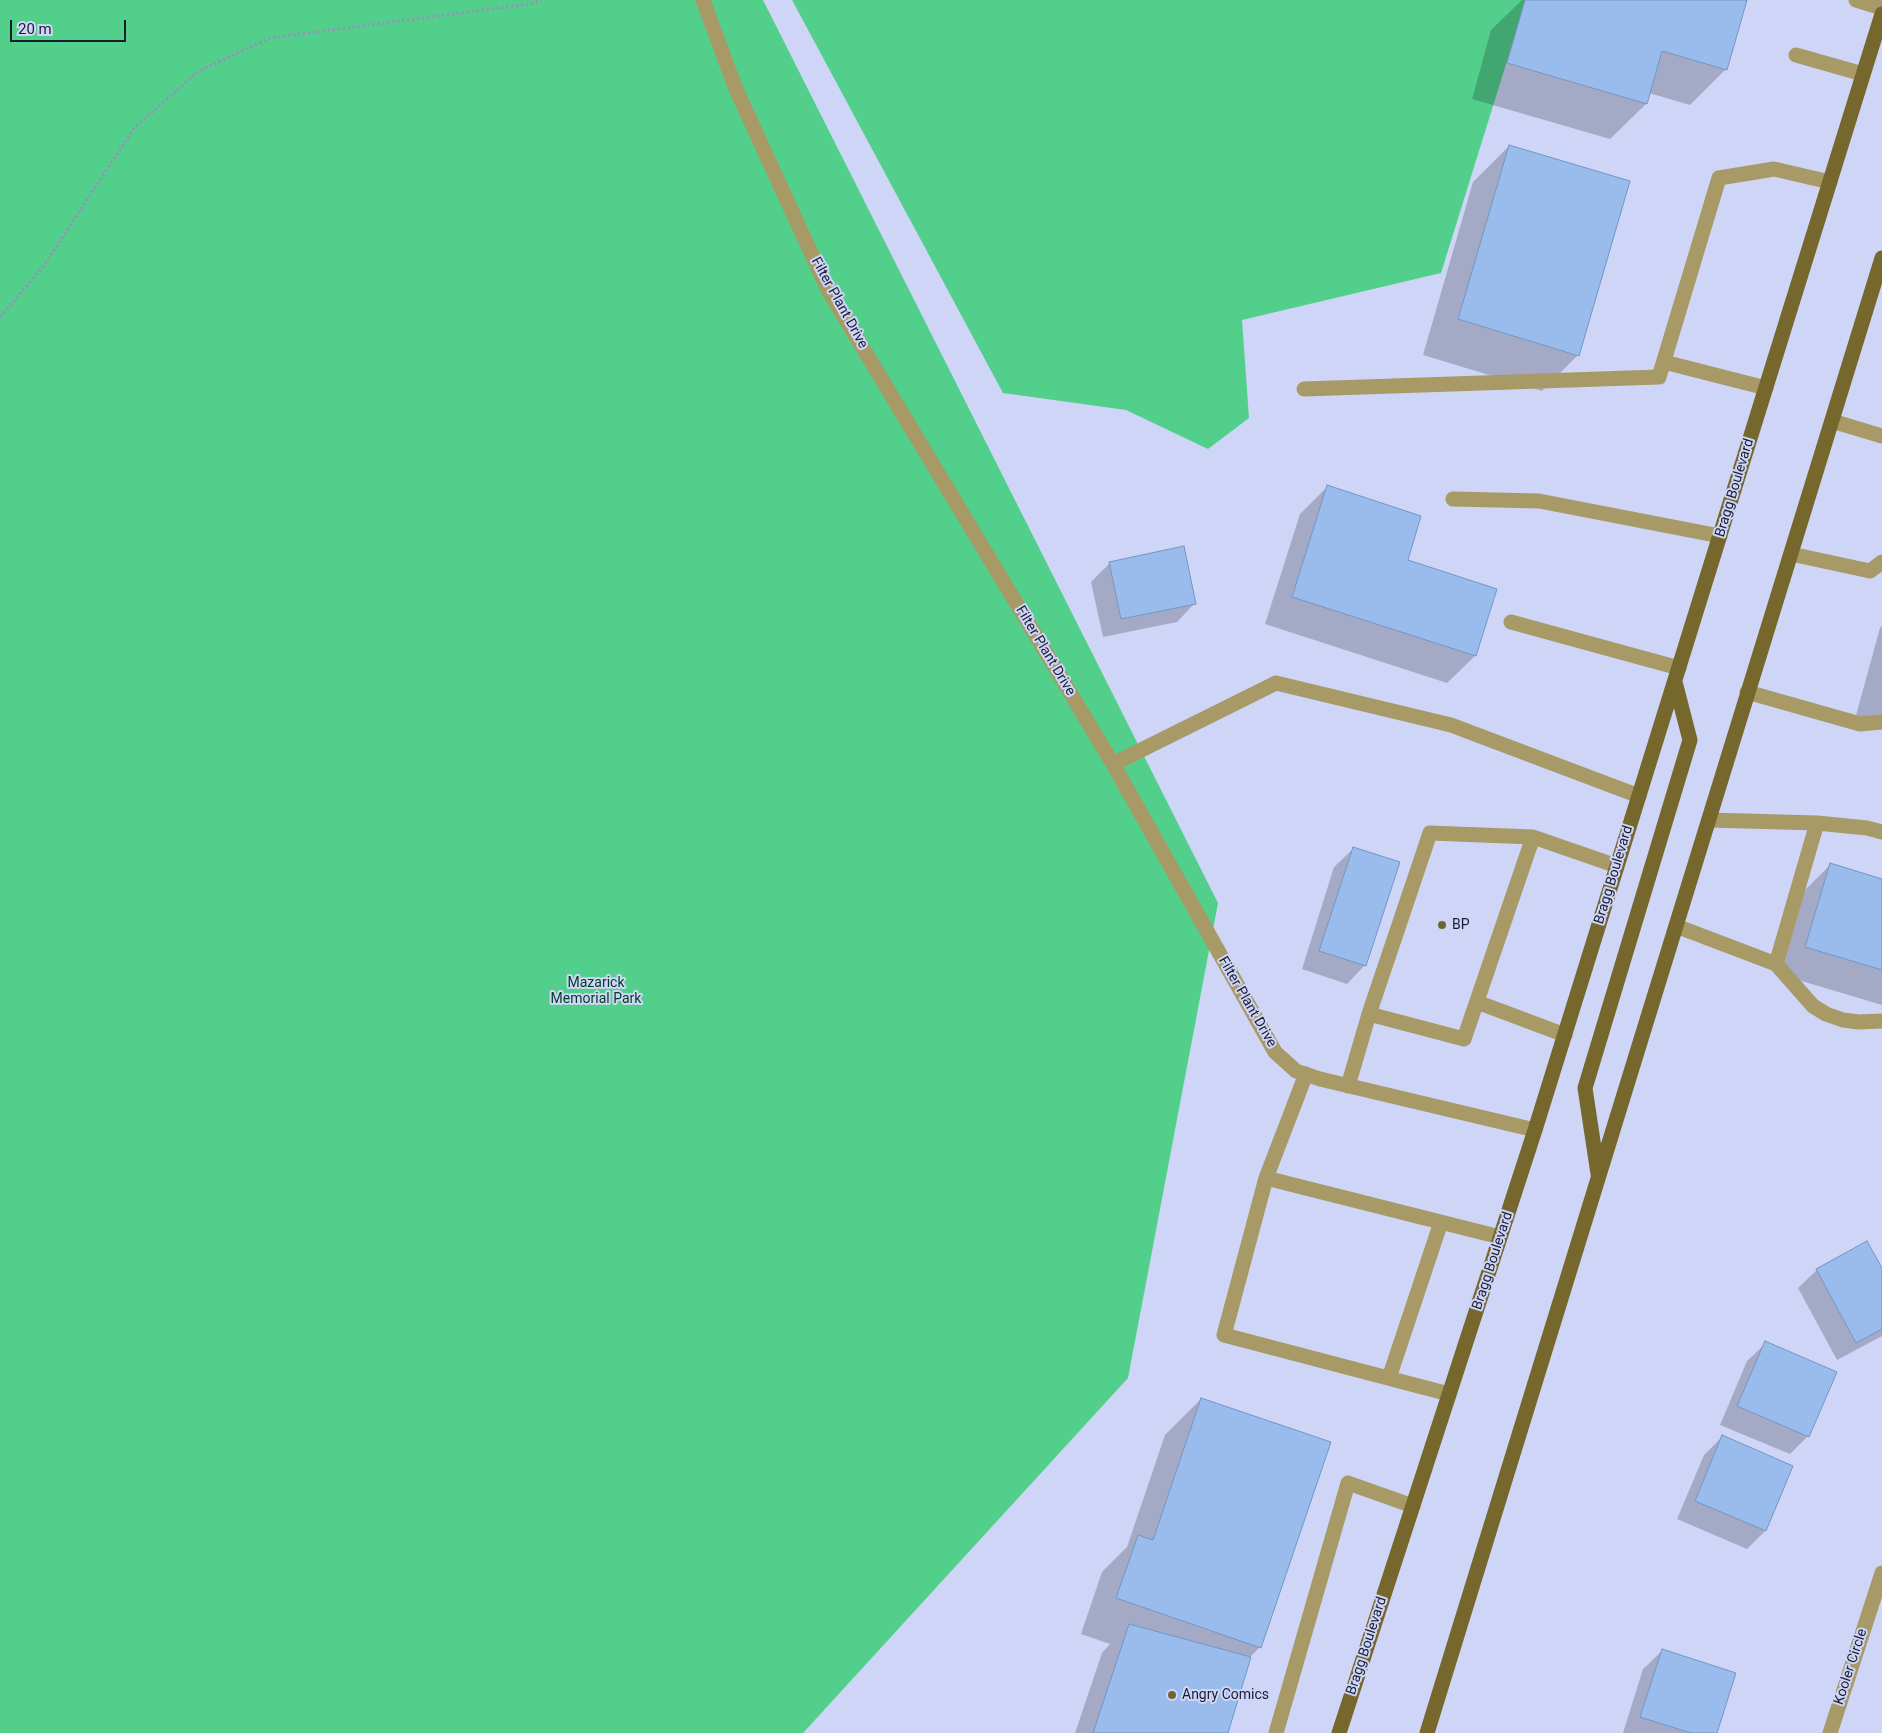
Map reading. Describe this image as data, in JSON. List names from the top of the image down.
{
  "streets": {
    "main road": ["Bragg Boulevard"],
    "street": ["Filter Plant Drive", "Kooler Circle"]
  },
  "crossings": [
    ["Filter Plant Drive", "Bragg Boulevard"]
  ],
  "parks": ["Mazarick Memorial Park"],
  "places": ["BP", "Angry Comics"],
  "scale_bar": "20 m"
}
